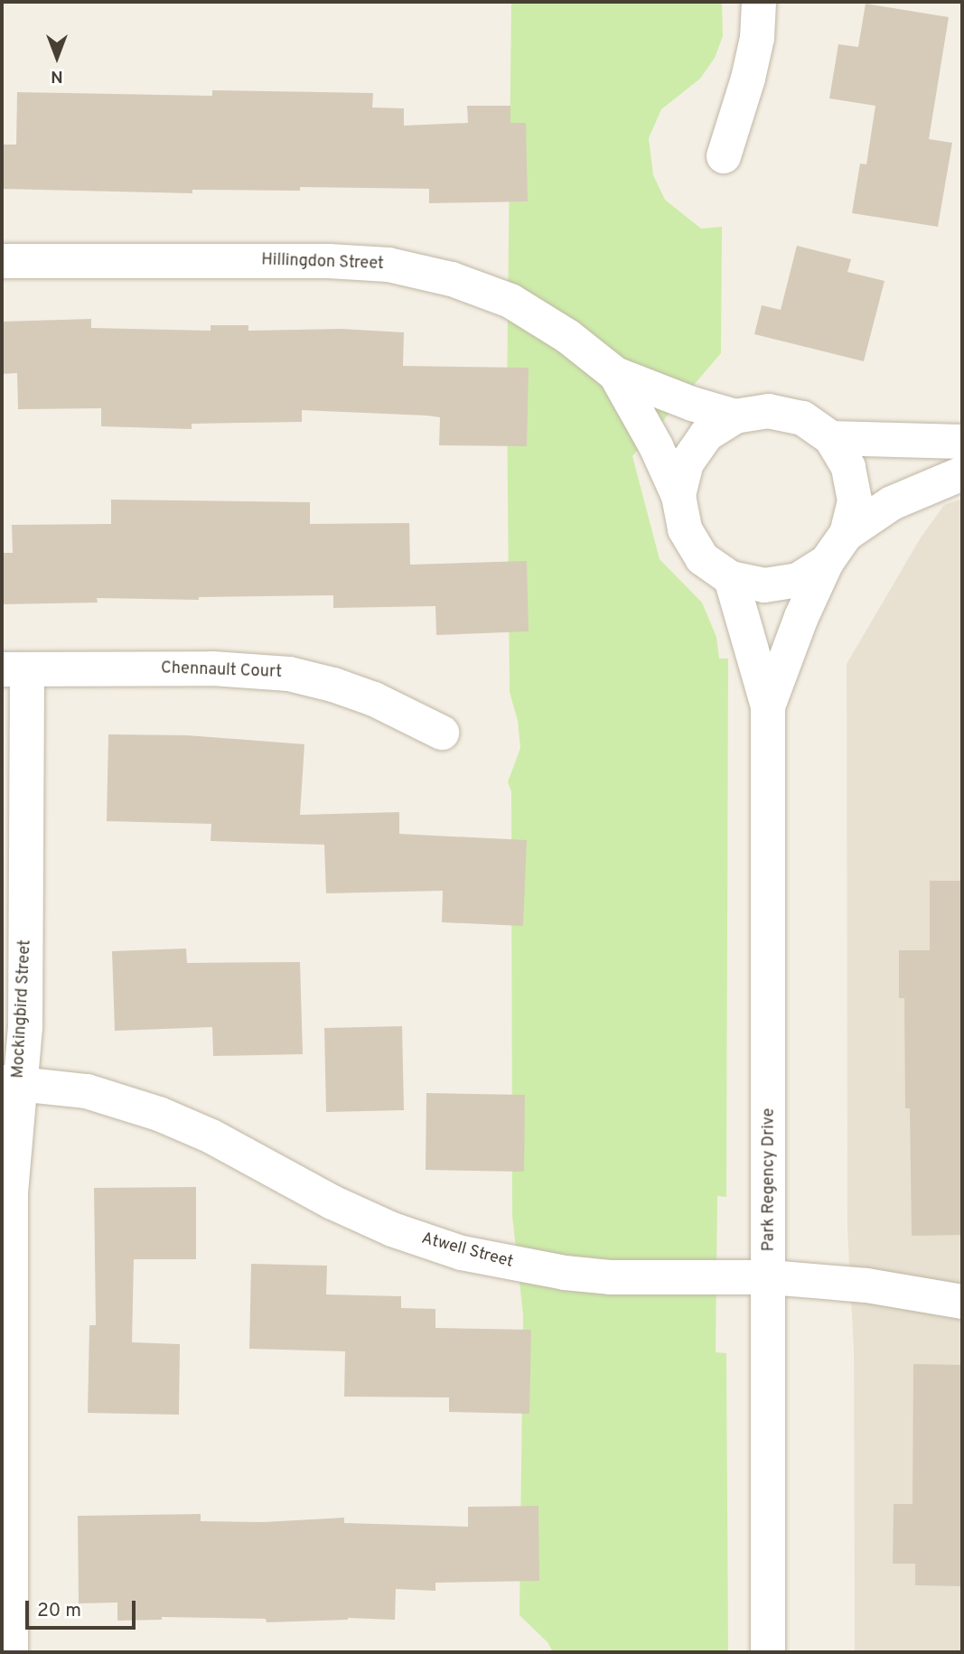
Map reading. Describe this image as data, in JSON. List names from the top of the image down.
{
  "streets": {
    "street": [
      "Hillingdon Street",
      "Chennault Court",
      "Mockingbird Street",
      "Park Regency Drive",
      "Atwell Street"
    ]
  },
  "crossings": [
    ["Hillingdon Street", "Park Regency Drive"],
    ["Chennault Court", "Mockingbird Street"],
    ["Mockingbird Street", "Atwell Street"],
    ["Park Regency Drive", "Atwell Street"]
  ],
  "scale_bar": "20 m",
  "north": "bottom"
}
